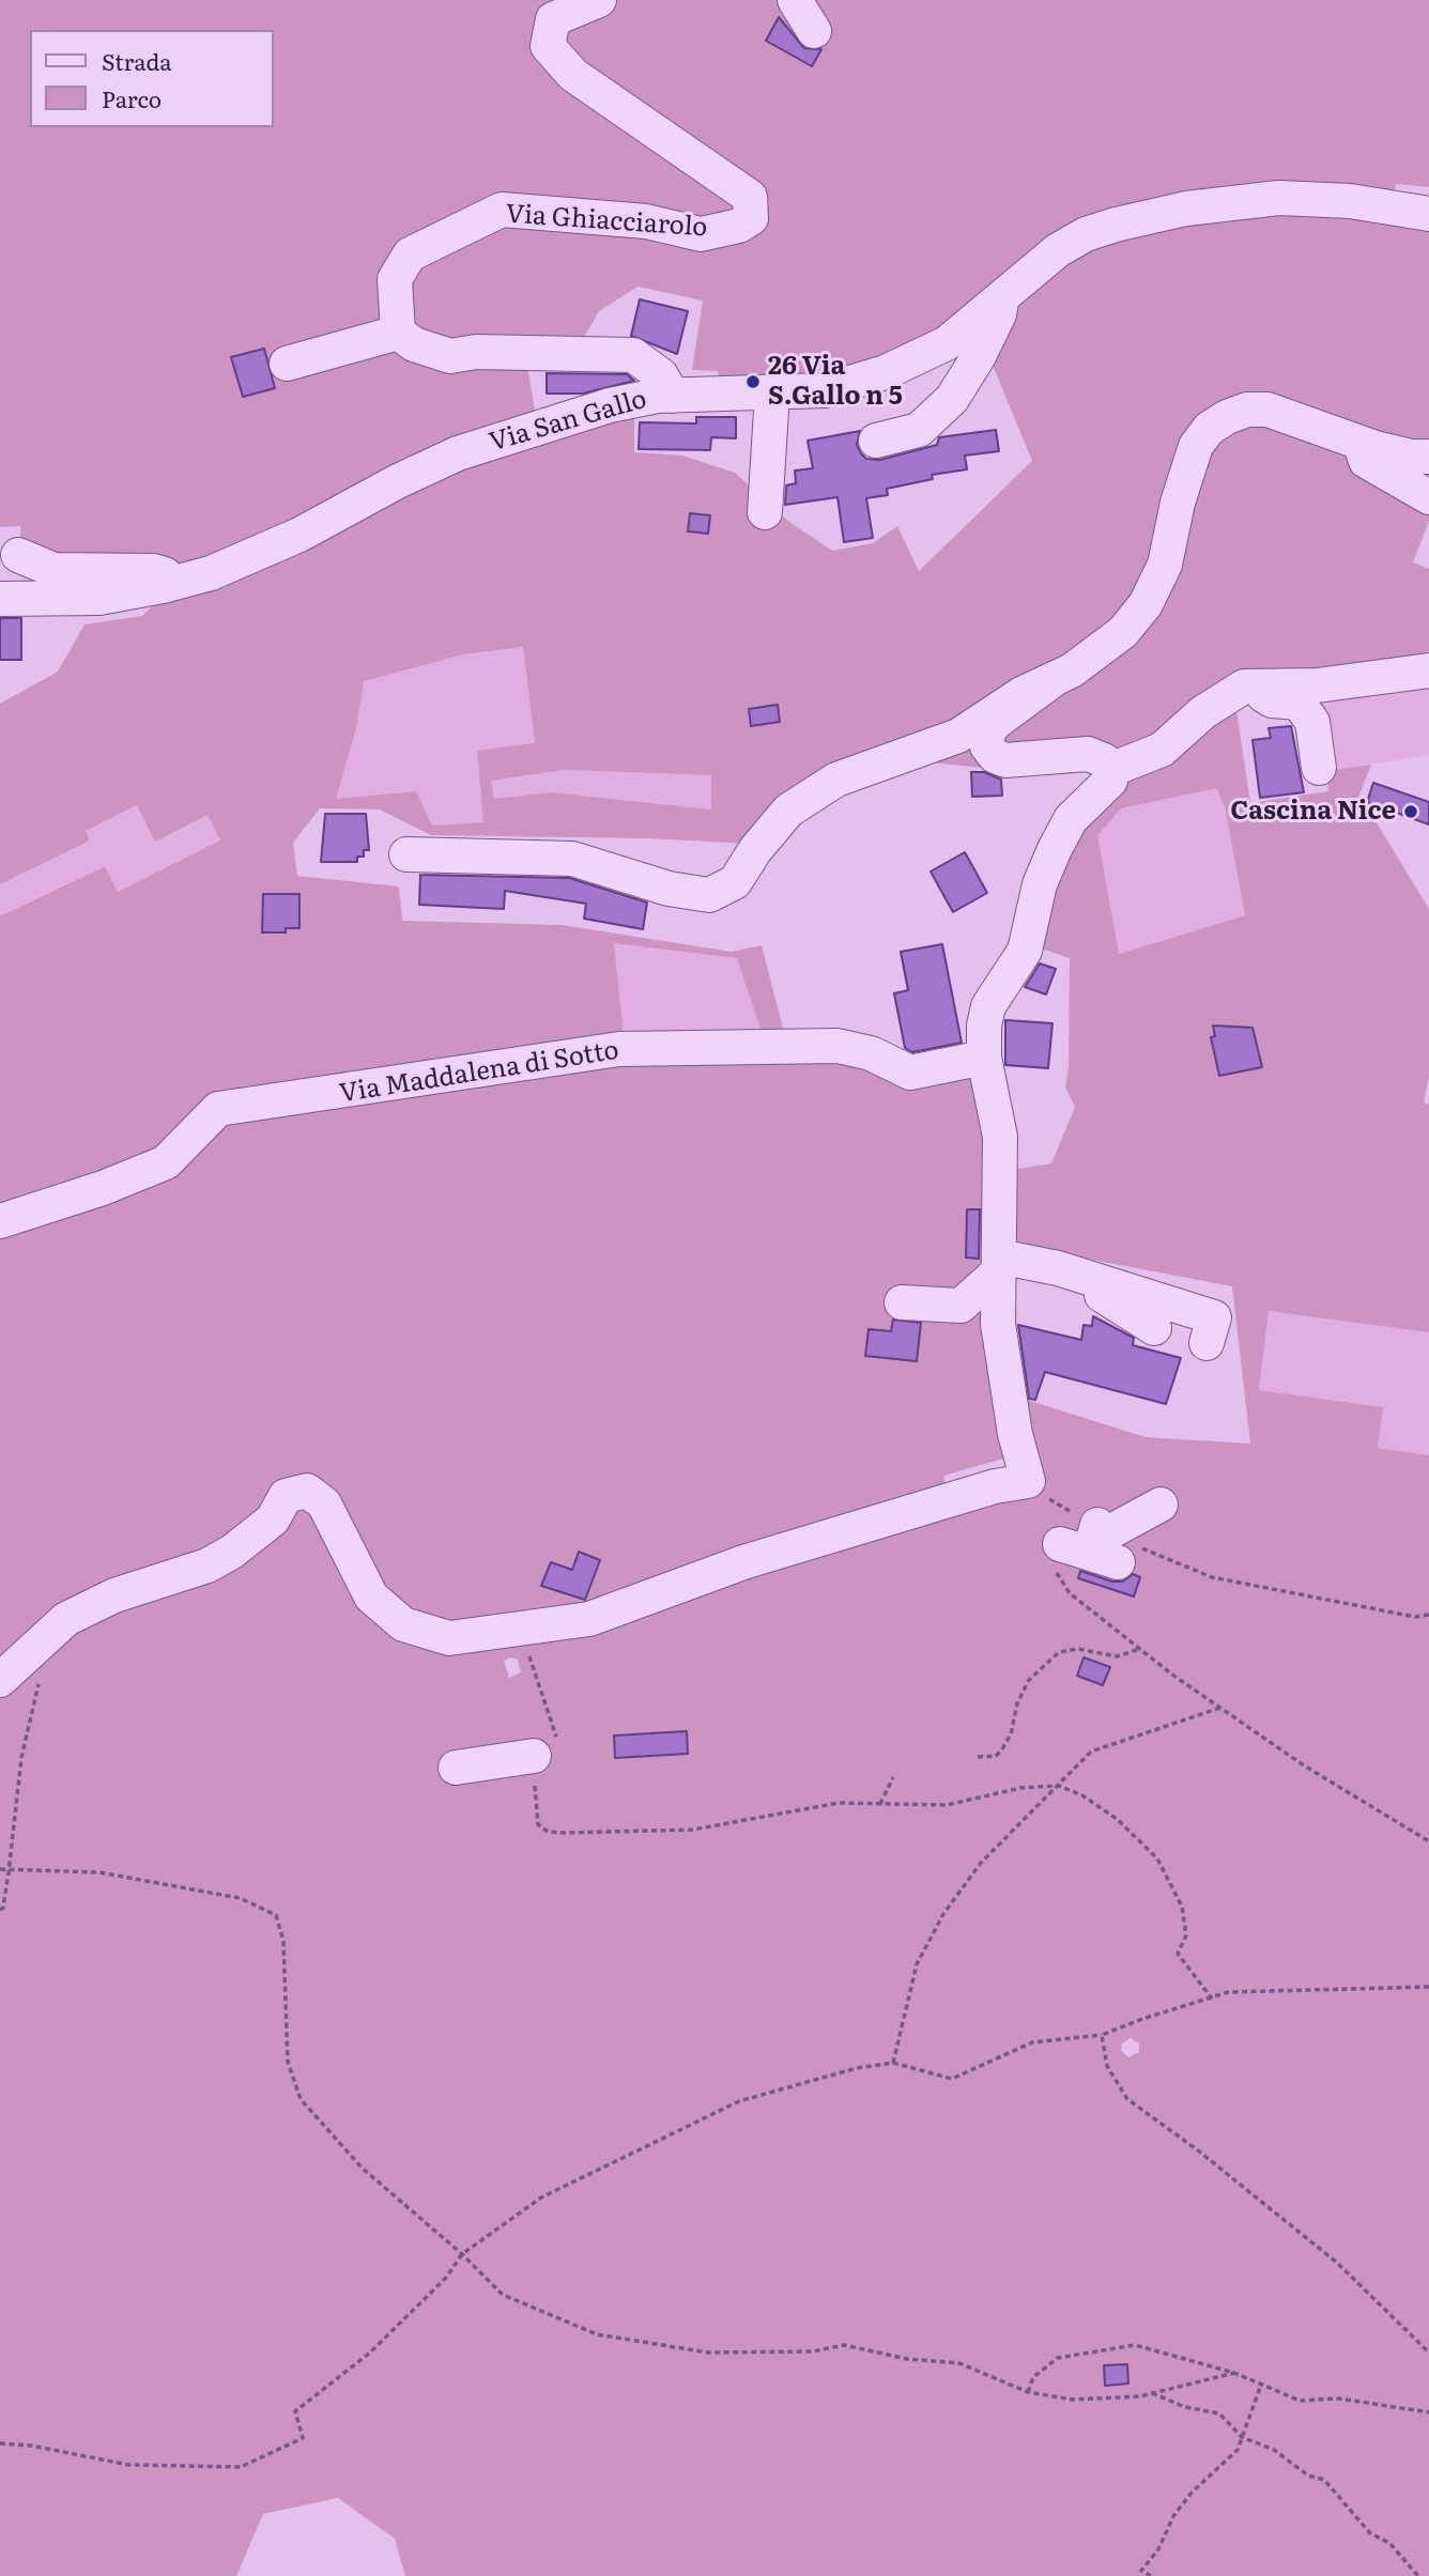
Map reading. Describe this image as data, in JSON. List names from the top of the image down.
{
  "streets": {
    "street": ["Via Ghiacciarolo", "Via San Gallo", "Via Maddalena di Sotto"]
  },
  "places": ["26 Via S.Gallo n 5", "Cascina Nice"],
  "legend": ["Strada", "Parco"]
}
